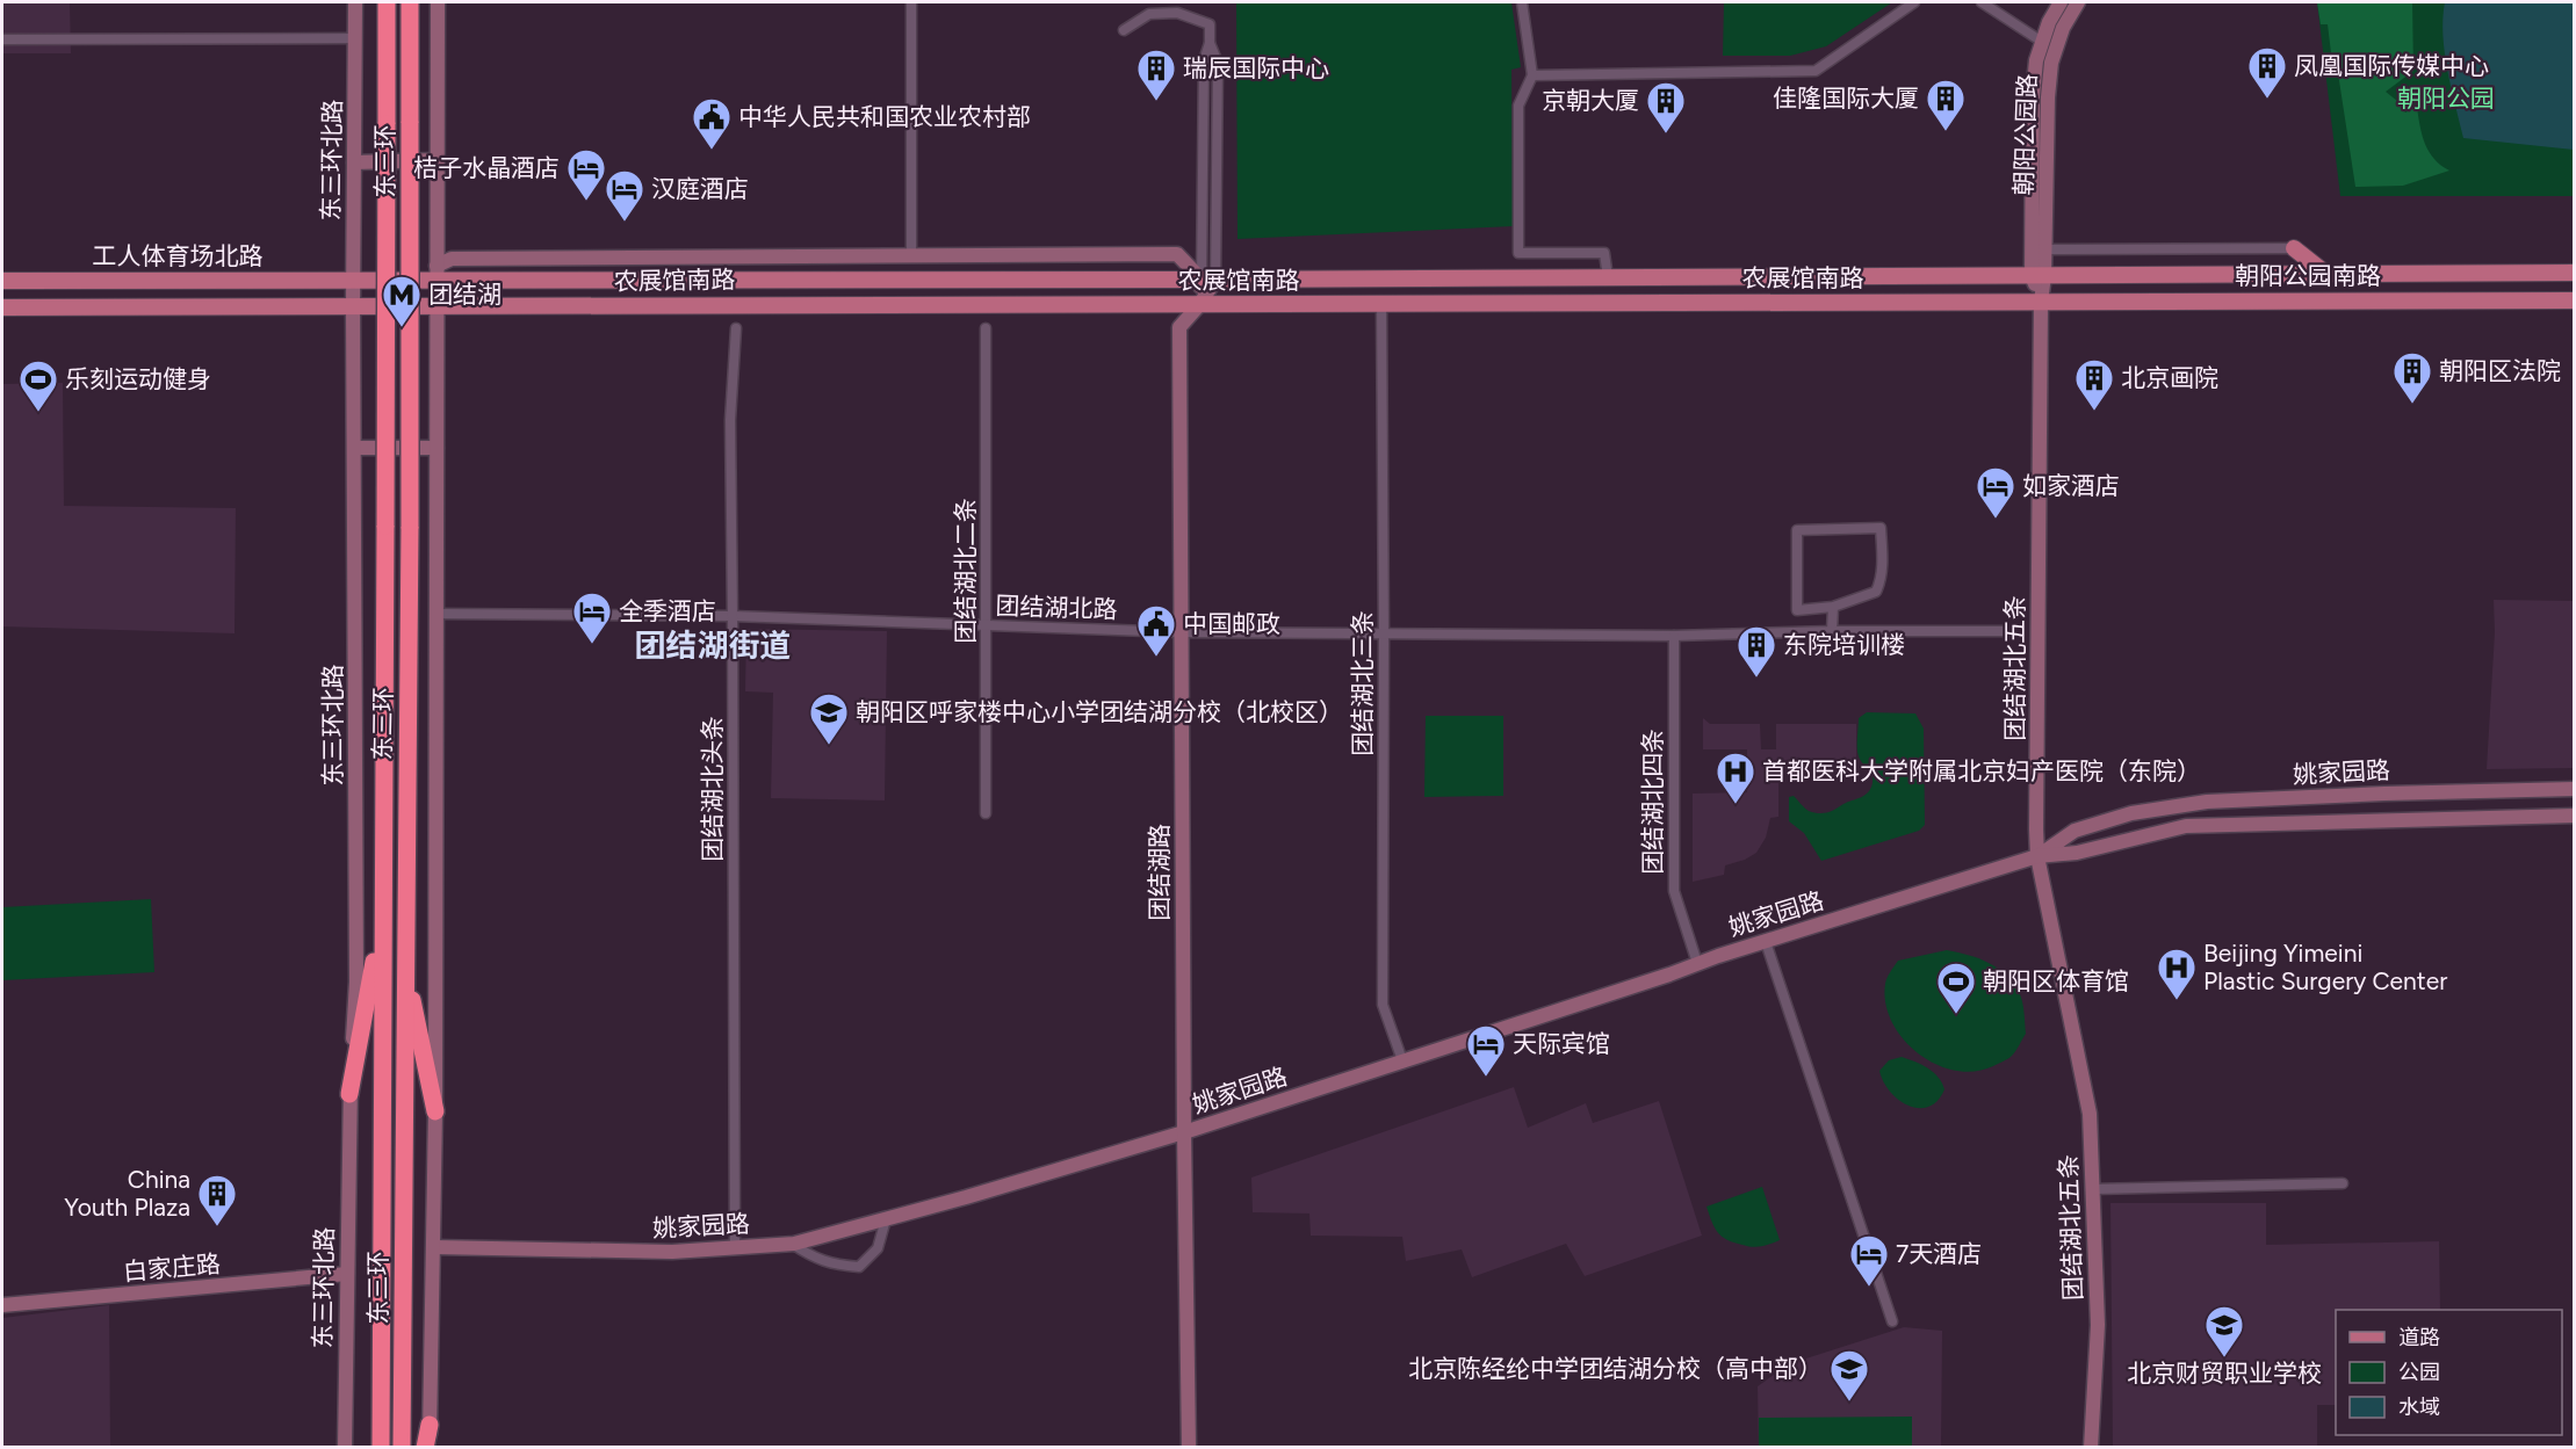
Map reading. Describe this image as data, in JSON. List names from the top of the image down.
{
  "streets": {
    "highway": ["东三环"],
    "main road": ["工人体育场北路", "朝阳公园南路", "农展馆南路"],
    "street": [
      "朝阳公园路",
      "东三环北路",
      "团结湖北二条",
      "团结湖北路",
      "团结湖北五条",
      "团结湖北三条",
      "姚家园路",
      "团结湖北头条",
      "团结湖北四条",
      "团结湖路",
      "白家庄路"
    ]
  },
  "crossings": [
    ["朝阳公园路", "朝阳公园南路"],
    ["朝阳公园路", "农展馆南路"],
    ["朝阳公园路", "团结湖北五条"],
    ["东三环北路", "工人体育场北路"],
    ["东三环北路", "农展馆南路"],
    ["东三环北路", "白家庄路"],
    ["工人体育场北路", "农展馆南路"],
    ["朝阳公园南路", "农展馆南路"],
    ["朝阳公园南路", "团结湖北五条"],
    ["农展馆南路", "团结湖北五条"],
    ["农展馆南路", "团结湖北三条"],
    ["农展馆南路", "团结湖路"],
    ["团结湖北二条", "团结湖北路"],
    ["团结湖北路", "团结湖北三条"],
    ["团结湖北路", "团结湖北头条"],
    ["团结湖北路", "团结湖北四条"],
    ["团结湖北路", "团结湖路"],
    ["团结湖北五条", "姚家园路"],
    ["团结湖北三条", "姚家园路"],
    ["姚家园路", "团结湖北头条"],
    ["姚家园路", "团结湖北四条"],
    ["姚家园路", "团结湖路"]
  ],
  "districts": ["团结湖街道"],
  "parks": ["朝阳公园"],
  "places": {
    "building": [
      "凤凰国际传媒中心",
      "瑞辰国际中心",
      "佳隆国际大厦",
      "京朝大厦",
      "朝阳区法院",
      "北京画院",
      "东院培训楼",
      "China Youth Plaza"
    ],
    "public building": ["中华人民共和国农业农村部", "中国邮政"],
    "hotel": [
      "桔子水晶酒店",
      "汉庭酒店",
      "如家酒店",
      "全季酒店",
      "天际宾馆",
      "7天酒店"
    ],
    "metro station": ["团结湖"],
    "sports": ["乐刻运动健身", "朝阳区体育馆"],
    "school or university": ["朝阳区呼家楼中心小学团结湖分校（北校区）", "北京财贸职业学校", "北京陈经纶中学团结湖分校（高中部）"],
    "hospital": ["首都医科大学附属北京妇产医院（东院）", "Beijing Yimeini Plastic Surgery Center"]
  },
  "legend": ["道路", "公园", "水域"]
}
